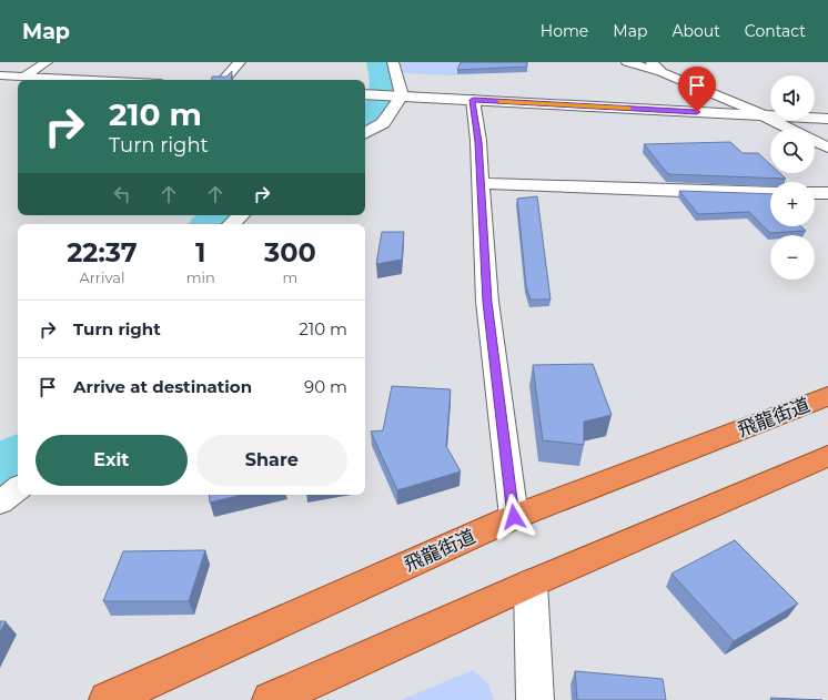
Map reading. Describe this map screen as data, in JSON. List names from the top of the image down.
{
  "streets": {
    "highway": ["飛龍街道"]
  },
  "page": {
    "header": "Map",
    "nav": [
      "Home",
      "Map",
      "About",
      "Contact"
    ],
    "map_buttons": ["+", "−"],
    "turn": ["210 m", "Turn right"],
    "eta": [
      "22:37",
      "Arrival",
      "1",
      "min",
      "300",
      "m"
    ],
    "list": [
      {
        "name": "Turn right",
        "value": "210 m"
      },
      {
        "name": "Arrive at destination",
        "value": "90 m"
      }
    ],
    "buttons": ["Exit", "Share"]
  }
}
